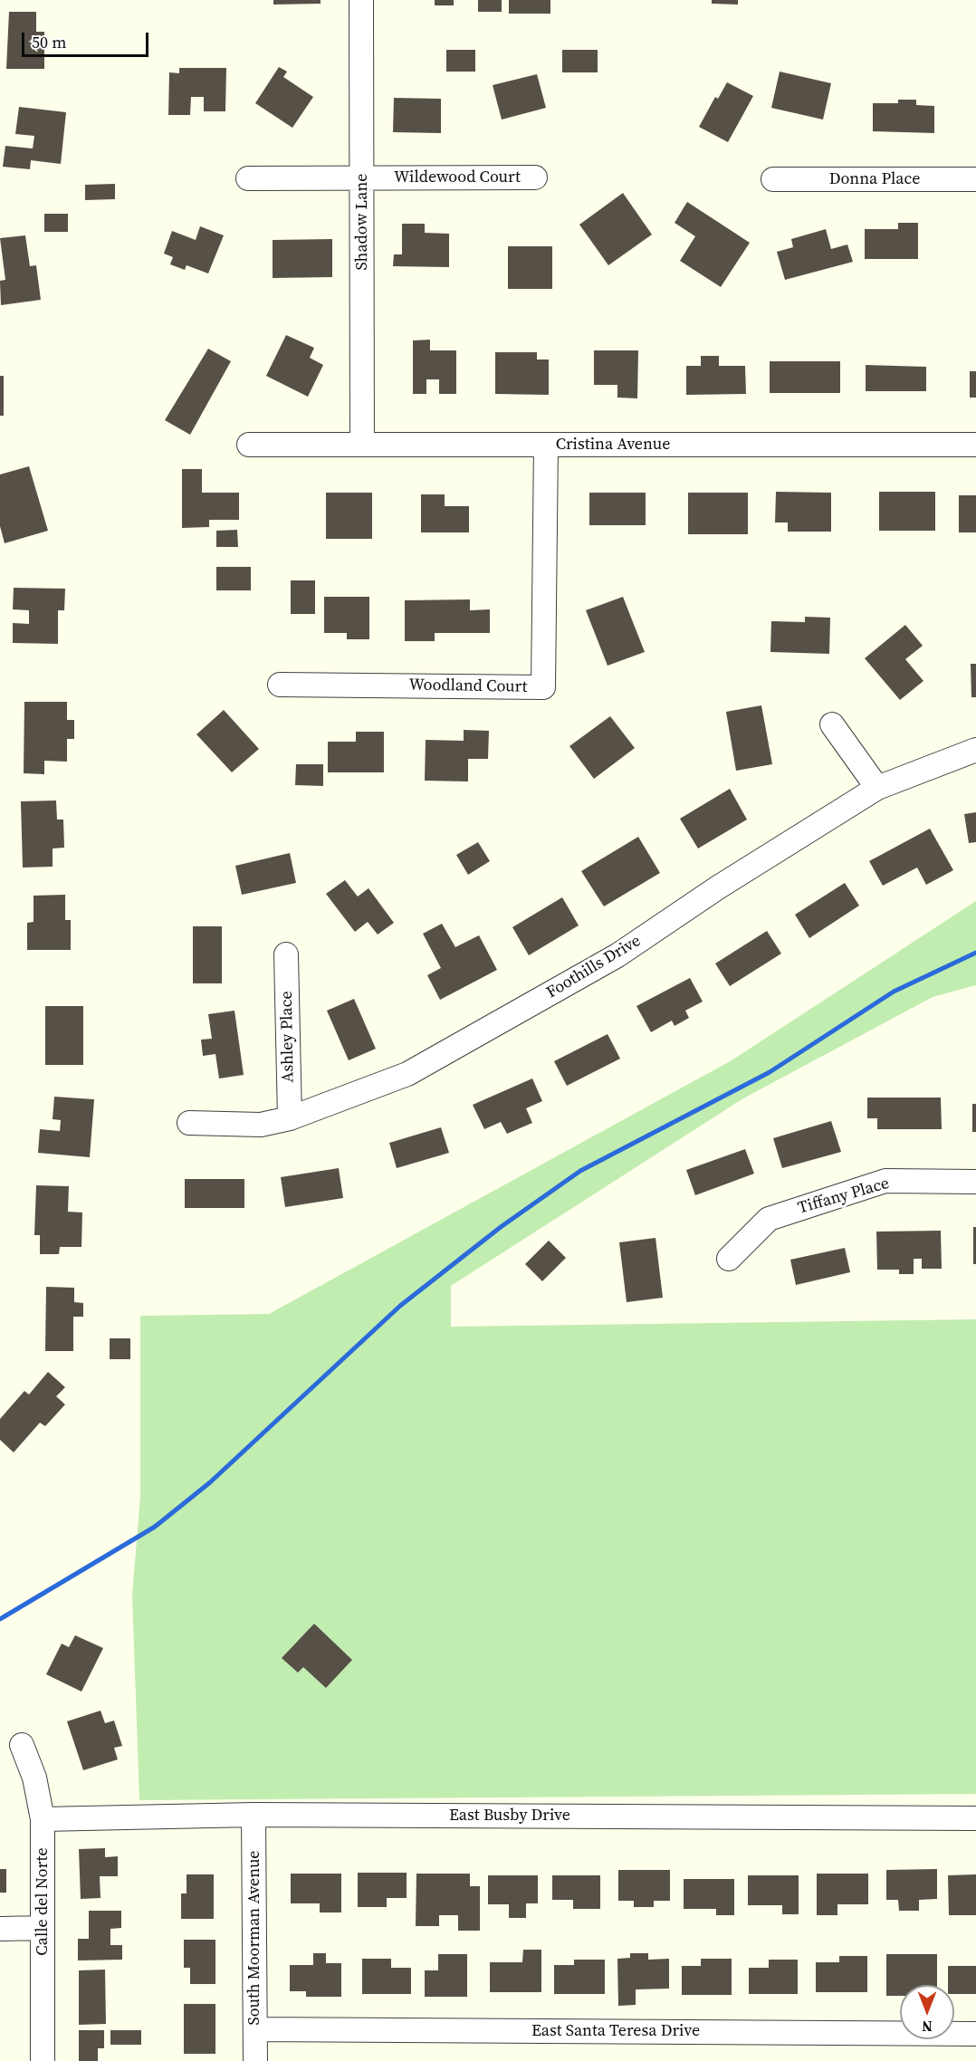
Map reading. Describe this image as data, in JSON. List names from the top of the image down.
{
  "streets": {
    "street": [
      "Wildewood Court",
      "Donna Place",
      "Shadow Lane",
      "Cristina Avenue",
      "Woodland Court",
      "Foothills Drive",
      "Ashley Place",
      "Tiffany Place",
      "East Busby Drive",
      "Calle del Norte",
      "South Moorman Avenue",
      "East Santa Teresa Drive"
    ]
  },
  "crossings": [
    ["Wildewood Court", "Shadow Lane"],
    ["Shadow Lane", "Cristina Avenue"],
    ["Cristina Avenue", "Woodland Court"],
    ["Foothills Drive", "Ashley Place"],
    ["East Busby Drive", "Calle del Norte"],
    ["East Busby Drive", "South Moorman Avenue"],
    ["South Moorman Avenue", "East Santa Teresa Drive"]
  ],
  "scale_bar": "50 m",
  "north": "bottom"
}
